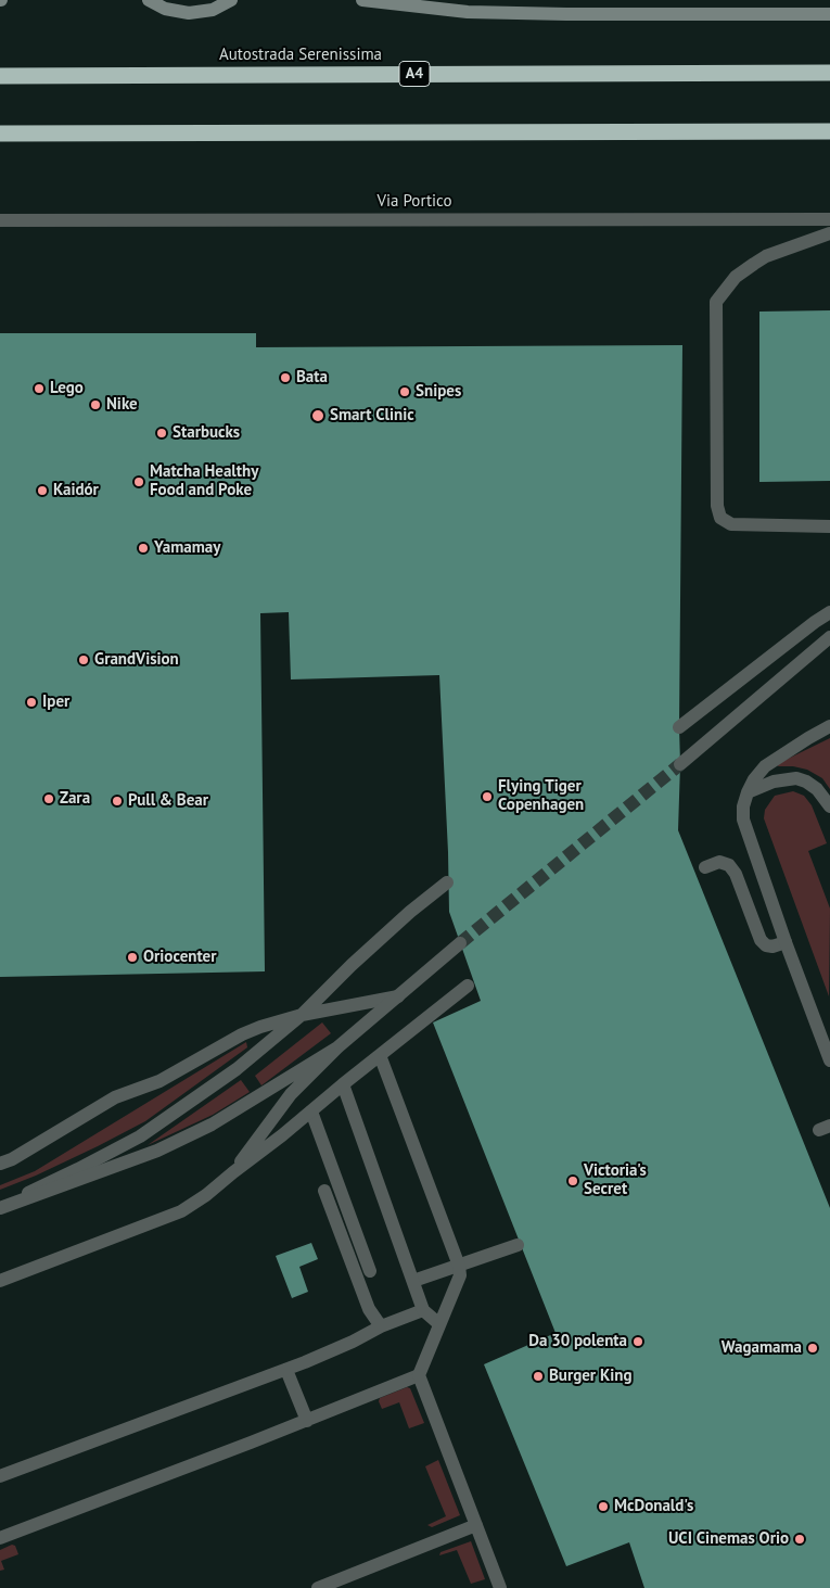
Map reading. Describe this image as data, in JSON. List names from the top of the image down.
{
  "streets": {
    "highway": ["Autostrada Serenissima", "A4"],
    "street": ["Via Portico"]
  },
  "places": [
    "Bata",
    "Lego",
    "Snipes",
    "Nike",
    "Smart Clinic",
    "Starbucks",
    "Matcha Healthy Food and Poke",
    "Kaidór",
    "Yamamay",
    "GrandVision",
    "Iper",
    "Flying Tiger Copenhagen",
    "Zara",
    "Pull & Bear",
    "Oriocenter",
    "Victoria's Secret",
    "Da 30 polenta",
    "Wagamama",
    "Burger King",
    "McDonald's",
    "UCI Cinemas Orio"
  ]
}
